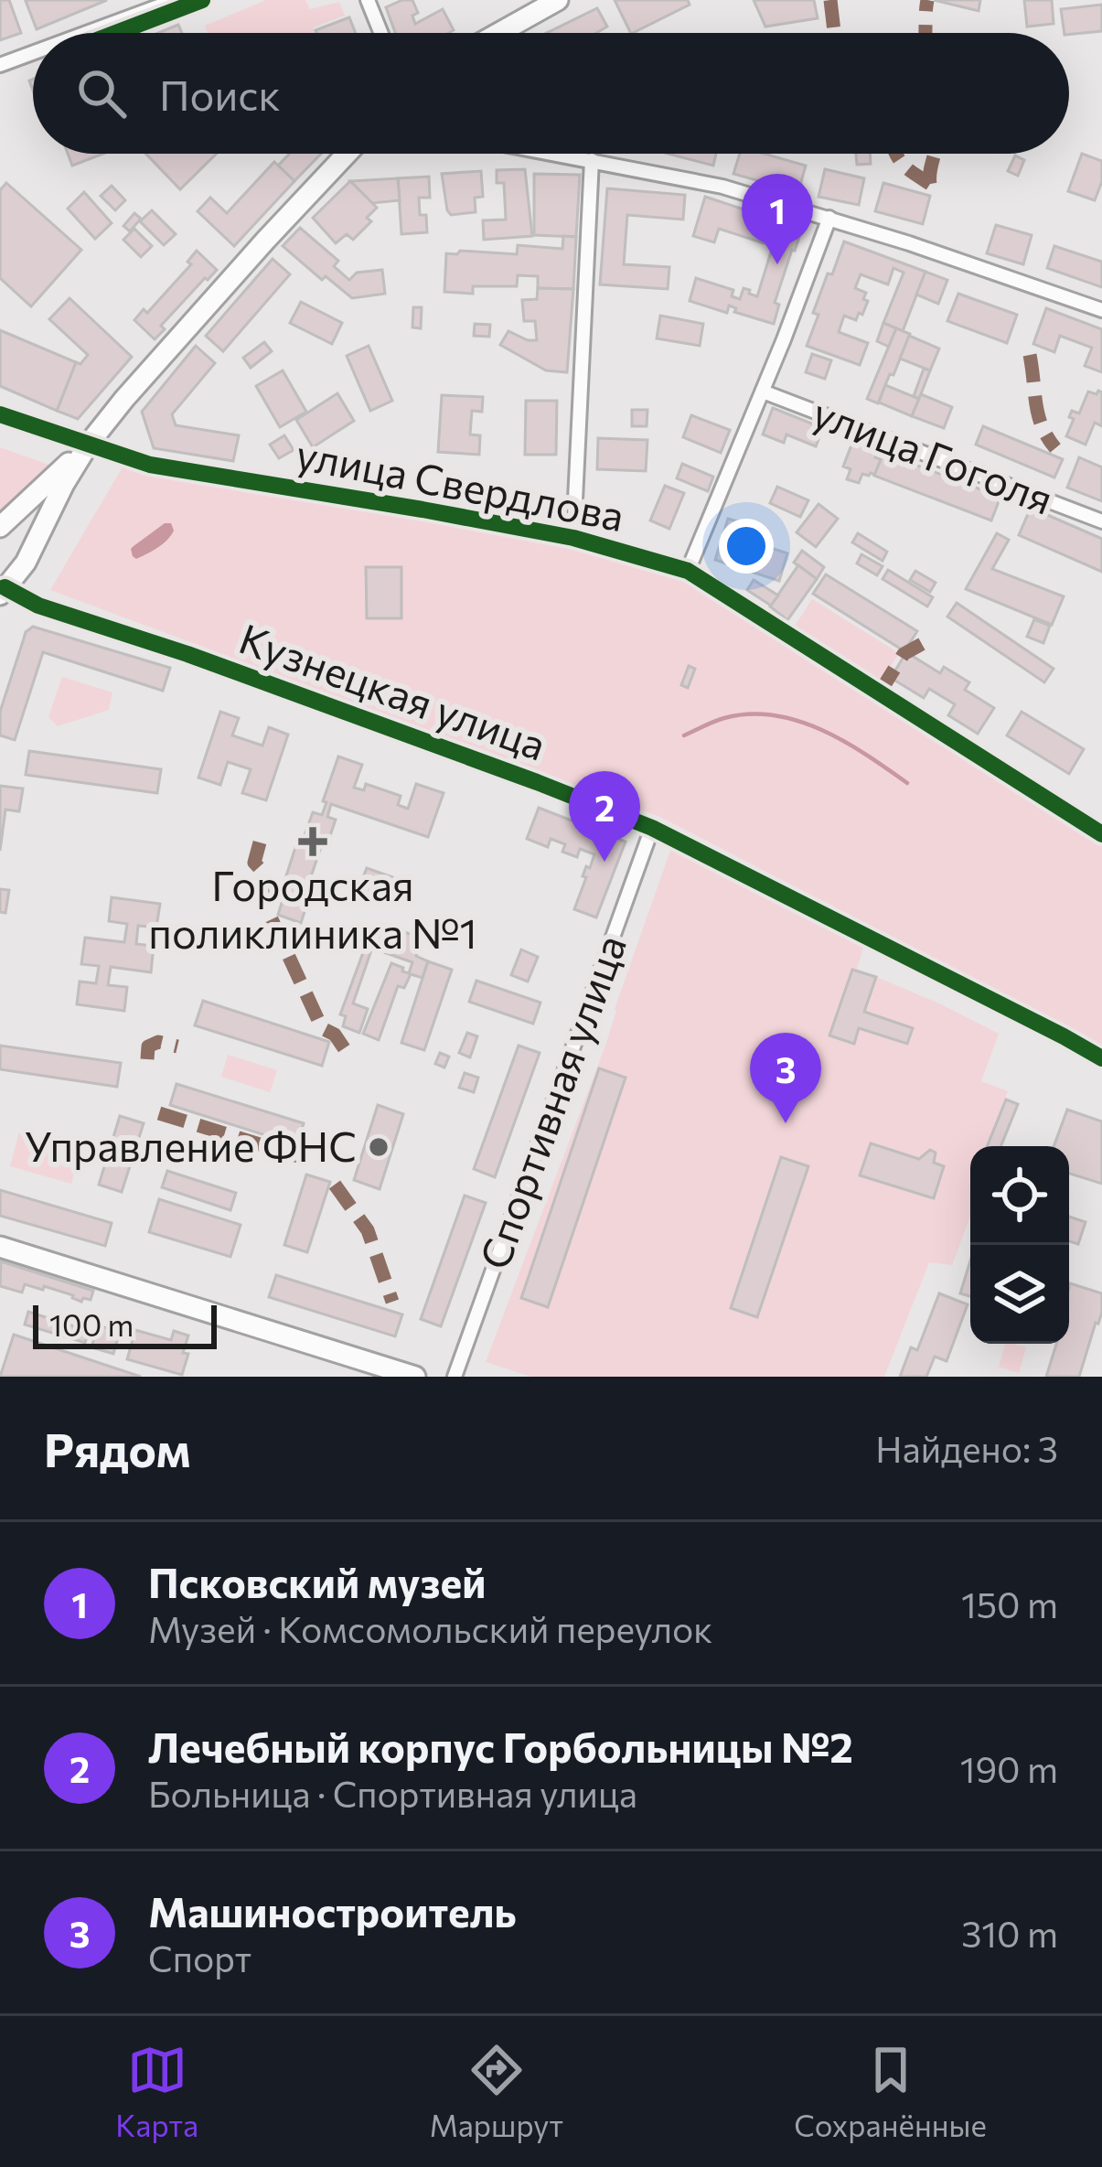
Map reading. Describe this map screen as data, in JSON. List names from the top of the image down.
{
  "streets": {
    "street": [
      "улица Гоголя",
      "улица Свердлова",
      "Кузнецкая улица",
      "Спортивная улица"
    ]
  },
  "crossings": [
    ["Кузнецкая улица", "Спортивная улица"]
  ],
  "places": {
    "health": ["Городская поликлиника №1"],
    "other": ["Управление ФНС"]
  },
  "scale_bar": "100 m",
  "page": {
    "search": "Поиск",
    "pins": ["1", "2", "3"],
    "scale": "100 m",
    "heading": ["Рядом", "Найдено: 3"],
    "list": [
      {
        "mark": "1",
        "name": "Псковский музей",
        "note": "Музей · Комсомольский переулок",
        "value": "150 m"
      },
      {
        "mark": "2",
        "name": "Лечебный корпус Горбольницы №2",
        "note": "Больница · Спортивная улица",
        "value": "190 m"
      },
      {
        "mark": "3",
        "name": "Машиностроитель",
        "note": "Спорт",
        "value": "310 m"
      }
    ],
    "nav": ["Карта", "Маршрут", "Сохранённые"]
  }
}
